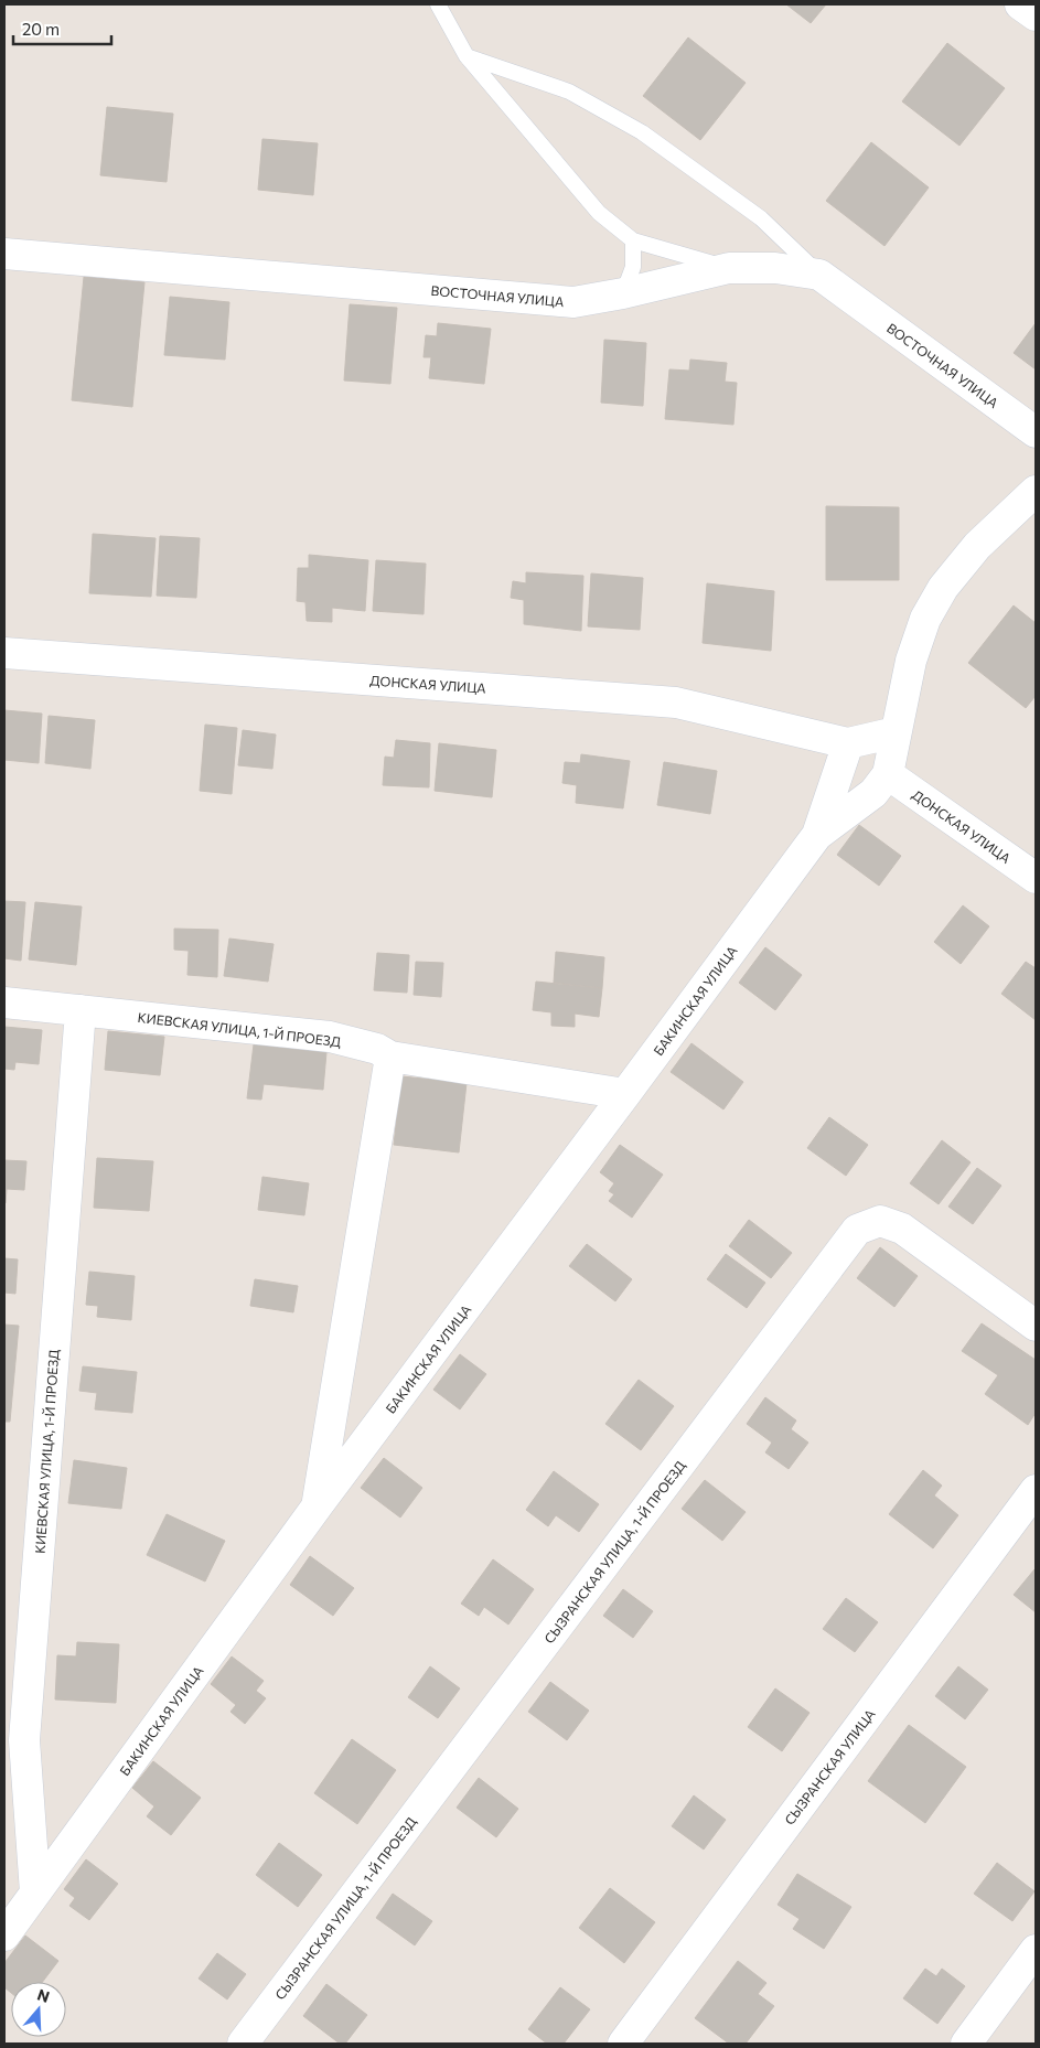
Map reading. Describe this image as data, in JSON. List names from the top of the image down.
{
  "streets": {
    "street": [
      "ВОСТОЧНАЯ УЛИЦА",
      "ДОНСКАЯ УЛИЦА",
      "БАКИНСКАЯ УЛИЦА",
      "КИЕВСКАЯ УЛИЦА, 1-Й ПРОЕЗД",
      "СЫЗРАНСКАЯ УЛИЦА, 1-Й ПРОЕЗД",
      "СЫЗРАНСКАЯ УЛИЦА"
    ]
  },
  "crossings": [
    ["ДОНСКАЯ УЛИЦА", "БАКИНСКАЯ УЛИЦА"],
    ["БАКИНСКАЯ УЛИЦА", "КИЕВСКАЯ УЛИЦА, 1-Й ПРОЕЗД"]
  ],
  "scale_bar": "20 m",
  "north": "top"
}
